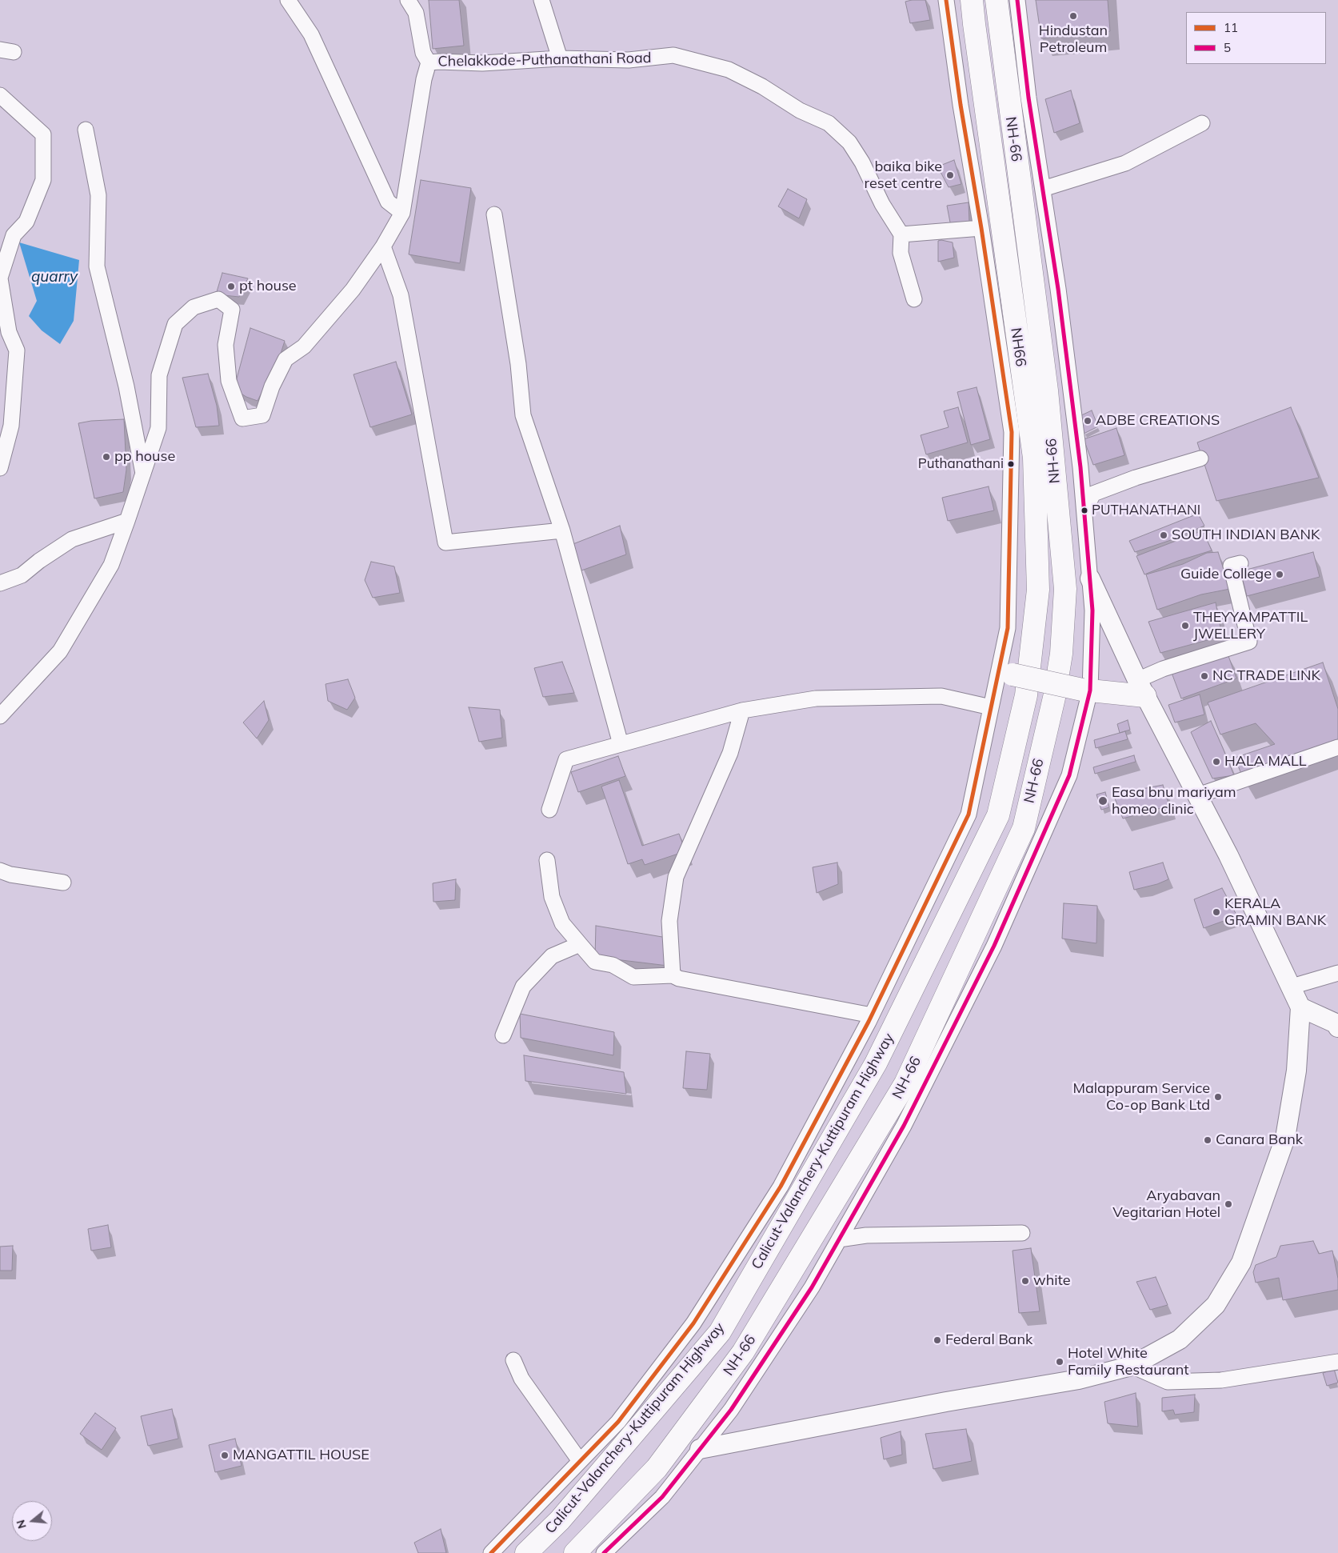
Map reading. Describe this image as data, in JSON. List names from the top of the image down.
{
  "streets": {
    "highway": ["NH-66", "NH66", "Calicut-Valanchery-Kuttipuram Highway"],
    "street": ["Chelakkode-Puthanathani Road"]
  },
  "crossings": [
    ["NH66", "Calicut-Valanchery-Kuttipuram Highway"]
  ],
  "water": ["quarry"],
  "places": [
    "Hindustan Petroleum",
    "baika bike reset centre",
    "pt house",
    "ADBE CREATIONS",
    "pp house",
    "Puthanathani",
    "PUTHANATHANI",
    "SOUTH INDIAN BANK",
    "Guide College",
    "THEYYAMPATTIL JWELLERY",
    "NC TRADE LINK",
    "HALA MALL",
    "Easa bnu mariyam homeo clinic",
    "KERALA GRAMIN BANK",
    "Malappuram Service Co-op Bank Ltd",
    "Canara Bank",
    "Aryabavan Vegitarian Hotel",
    "white",
    "Federal Bank",
    "Hotel White Family Restaurant",
    "MANGATTIL HOUSE"
  ],
  "lines": ["transit line 11", "transit line 5"],
  "legend": ["11", "5"],
  "north": "left"
}
